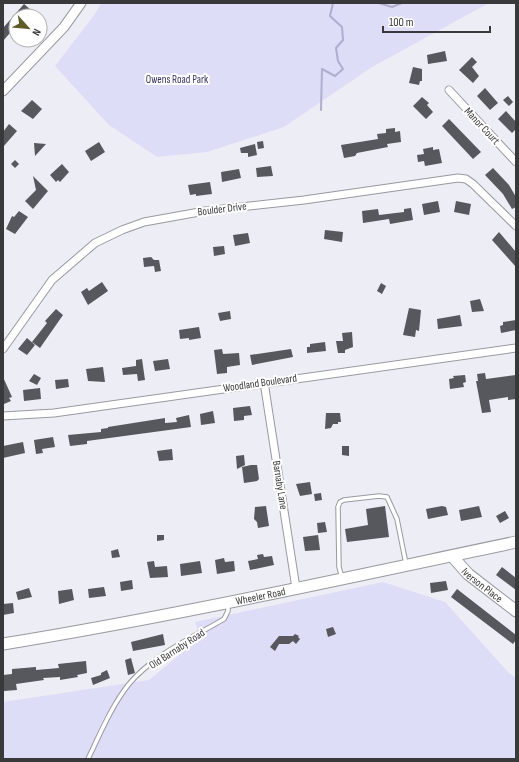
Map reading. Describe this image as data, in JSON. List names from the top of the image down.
{
  "streets": {
    "main road": ["Iverson Place", "Wheeler Road"],
    "street": [
      "Manor Court",
      "Boulder Drive",
      "Woodland Boulevard",
      "Barnaby Lane"
    ],
    "lane": ["Old Barnaby Road"]
  },
  "crossings": [
    ["Woodland Boulevard", "Barnaby Lane"],
    ["Barnaby Lane", "Wheeler Road"],
    ["Iverson Place", "Wheeler Road"],
    ["Wheeler Road", "Old Barnaby Road"]
  ],
  "parks": ["Owens Road Park"],
  "scale_bar": "100 m",
  "north": "bottom right"
}
